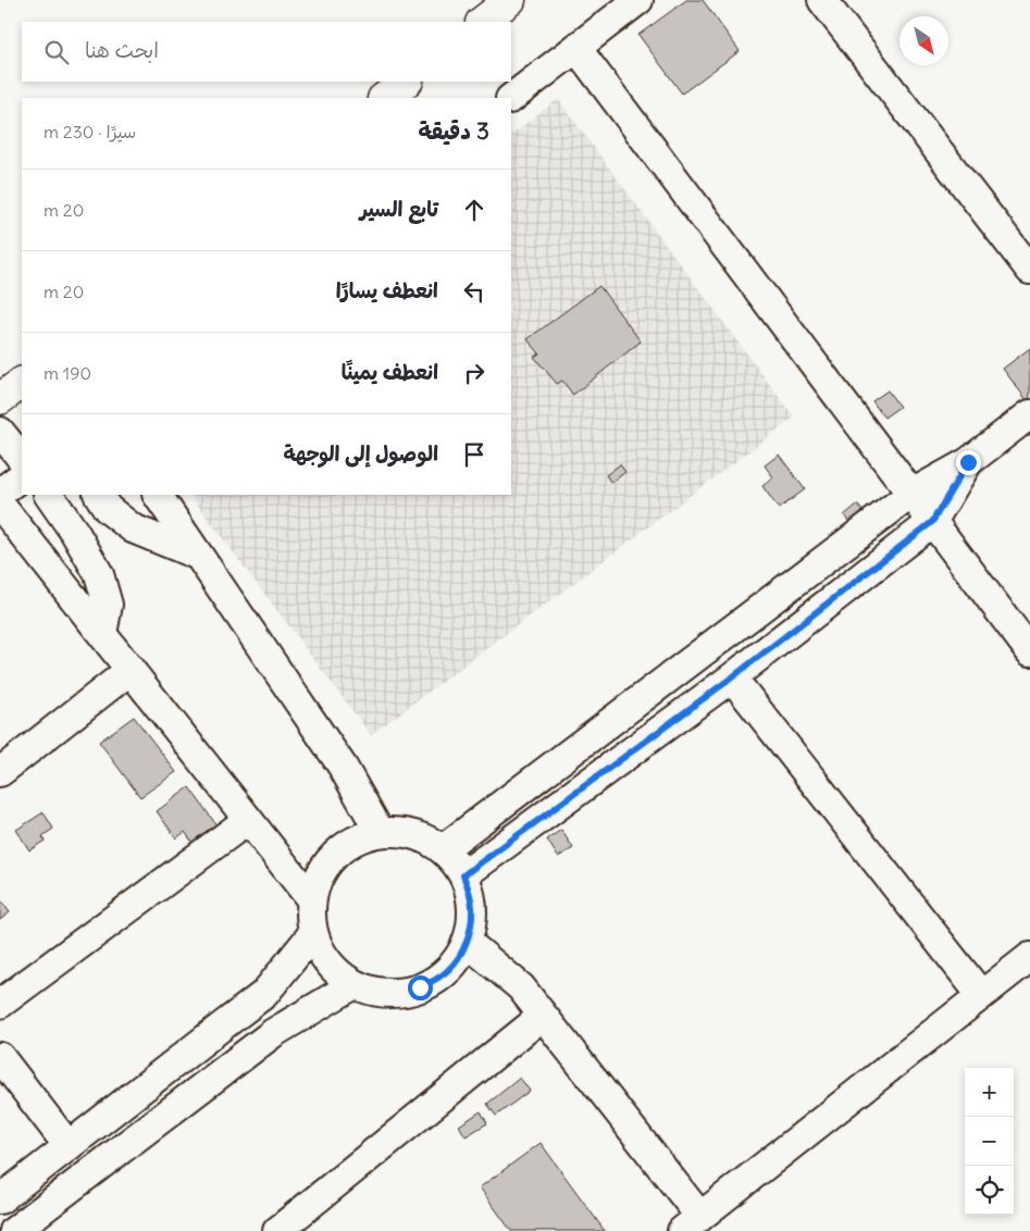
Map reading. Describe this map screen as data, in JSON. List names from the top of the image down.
{
  "north": "bottom right",
  "page": {
    "search": "ابحث هنا",
    "heading": ["3 دقيقة", "سيرًا · 230 m"],
    "list": [
      ["تابع السير", "20 m"],
      ["انعطف يسارًا", "20 m"],
      ["انعطف يمينًا", "190 m"],
      "الوصول إلى الوجهة"
    ],
    "map_buttons": ["+", "−"]
  }
}
